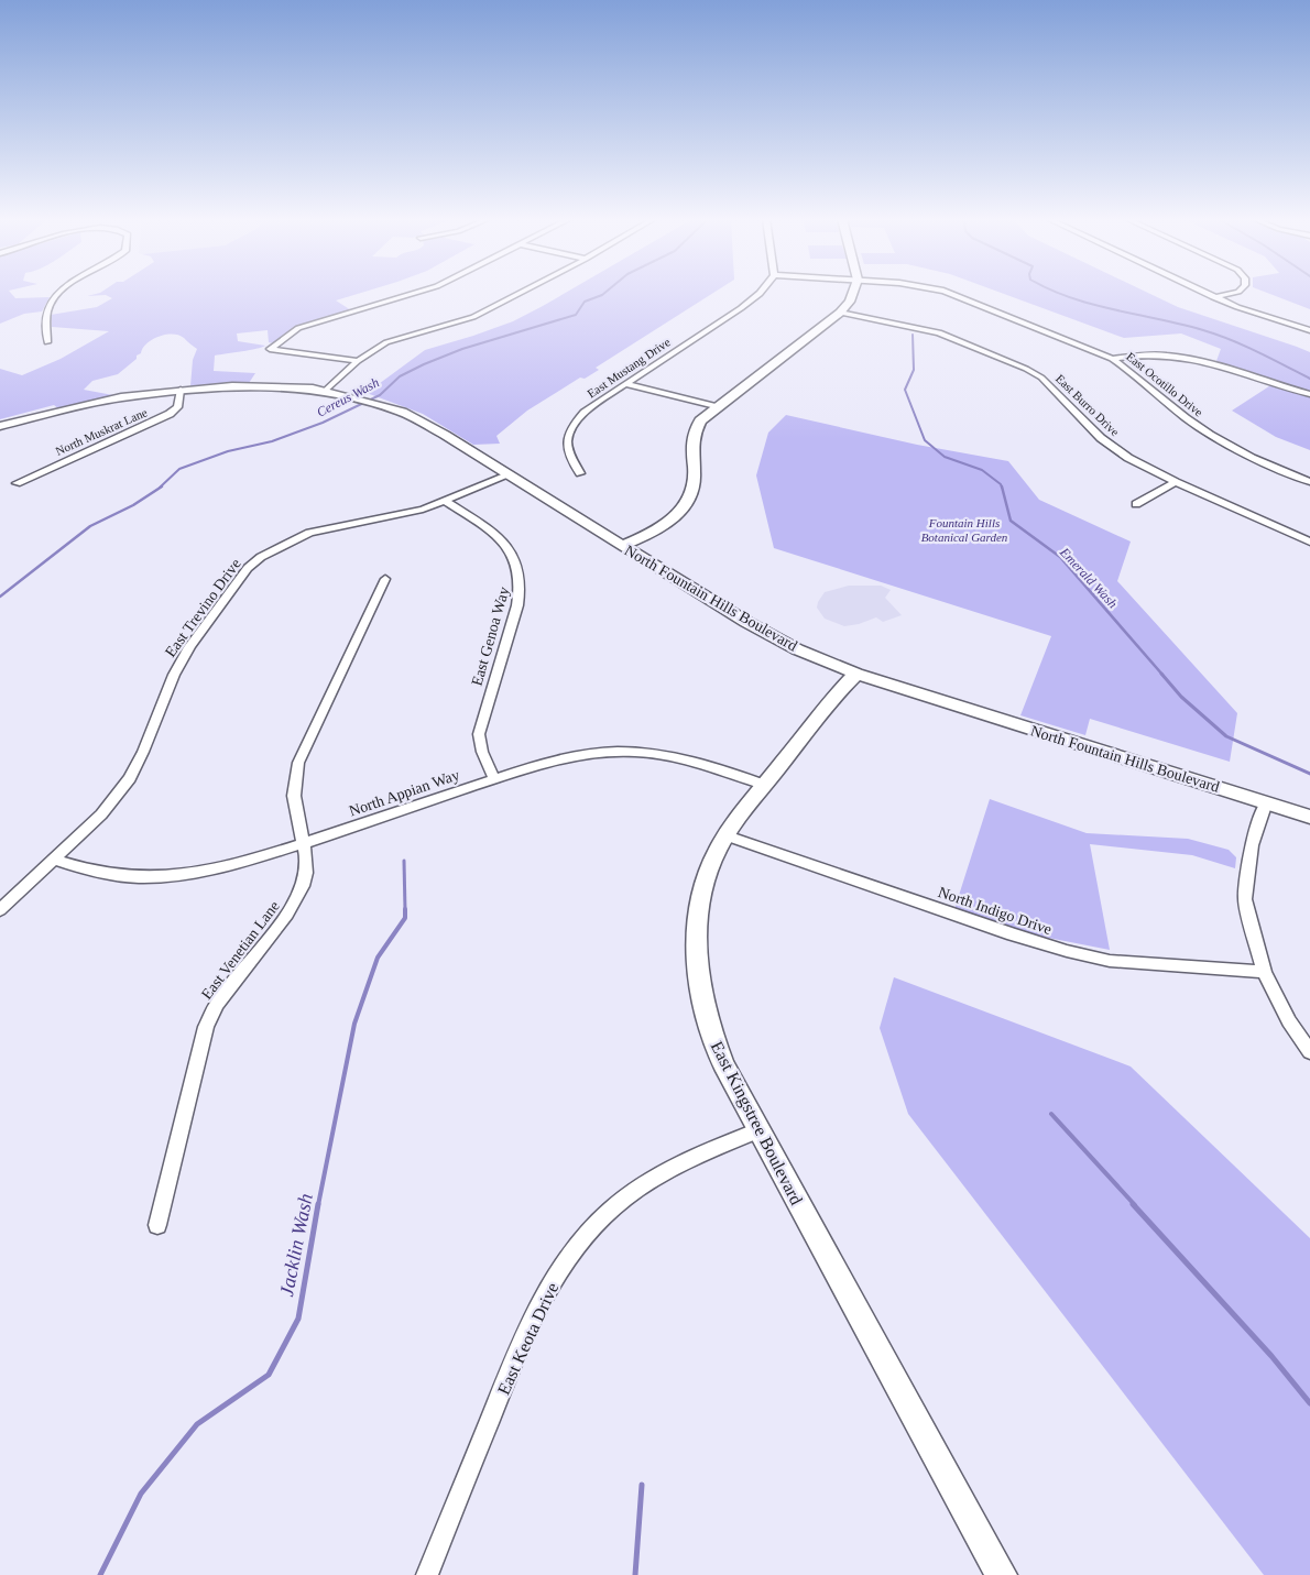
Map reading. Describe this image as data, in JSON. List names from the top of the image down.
{
  "streets": {
    "main road": ["North Fountain Hills Boulevard"],
    "street": [
      "East Mustang Drive",
      "East Ocotillo Drive",
      "East Burro Drive",
      "North Muskrat Lane",
      "East Trevino Drive",
      "East Genoa Way",
      "North Appian Way",
      "North Indigo Drive",
      "East Venetian Lane",
      "East Kingstree Boulevard",
      "East Keota Drive"
    ]
  },
  "crossings": [
    ["North Muskrat Lane", "North Fountain Hills Boulevard"],
    ["North Fountain Hills Boulevard", "East Trevino Drive"],
    ["North Fountain Hills Boulevard", "East Kingstree Boulevard"],
    ["East Trevino Drive", "East Genoa Way"],
    ["East Trevino Drive", "North Appian Way"],
    ["East Genoa Way", "North Appian Way"],
    ["North Appian Way", "East Venetian Lane"],
    ["North Appian Way", "East Kingstree Boulevard"],
    ["North Indigo Drive", "East Kingstree Boulevard"],
    ["East Kingstree Boulevard", "East Keota Drive"]
  ],
  "water": ["Cereus Wash", "Emerald Wash", "Jacklin Wash"],
  "parks": ["Fountain Hills Botanical Garden"]
}
